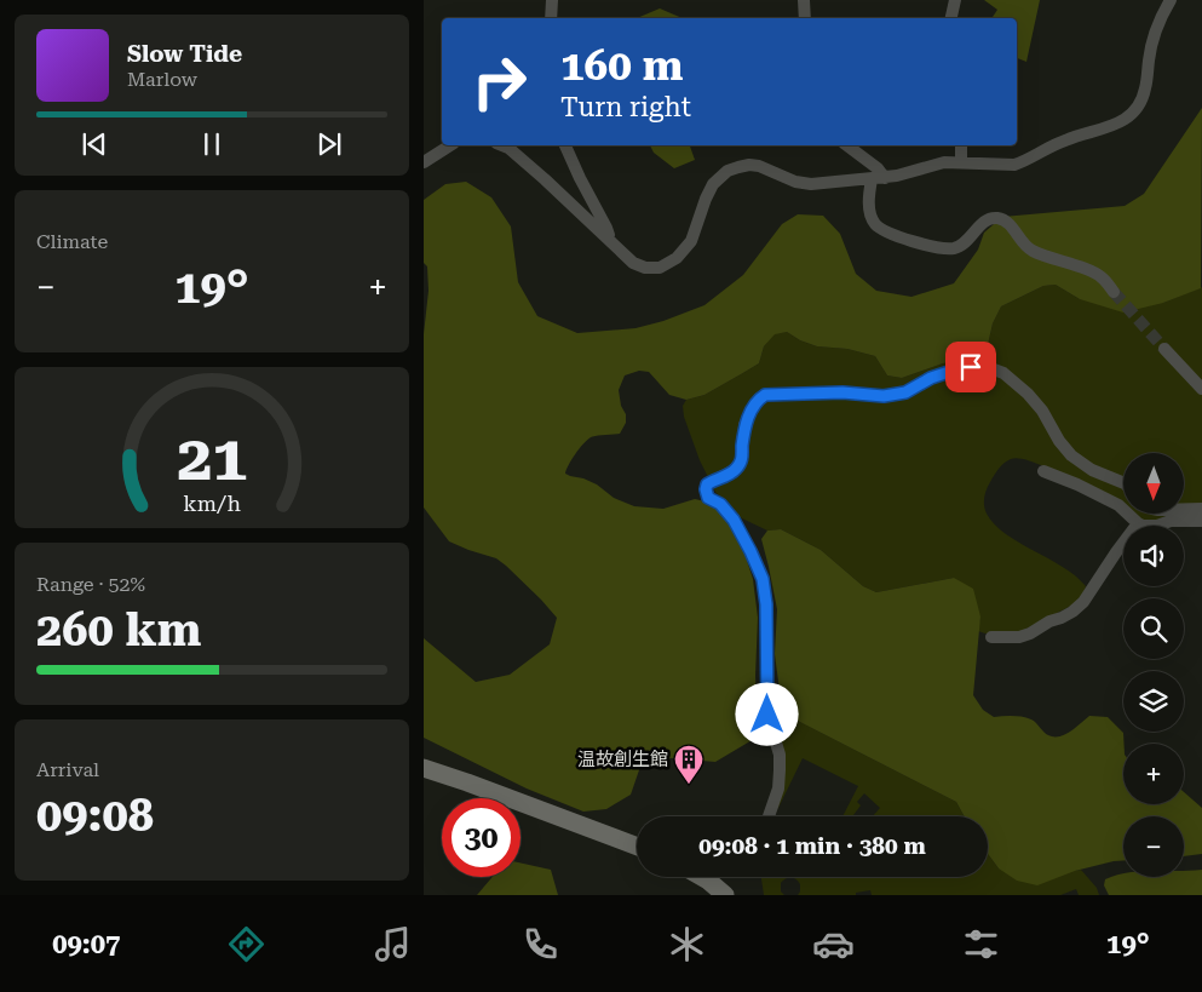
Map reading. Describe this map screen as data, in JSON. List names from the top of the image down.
{
  "places": {
    "building": ["温故創生館"]
  },
  "north": "bottom",
  "page": {
    "turn": ["160 m", "Turn right"],
    "song": ["Slow Tide", "Marlow"],
    "tile": [
      "Climate",
      ["Range · 52%", "260 km"],
      ["Arrival", "09:08"]
    ],
    "heat": ["−", "19°", "+"],
    "map_buttons": ["+", "−"],
    "limit": "30",
    "trip": "09:08 · 1 min · 380 m",
    "tabs": ["09:07", "19°"],
    "gauge": ["21", "km/h"]
  }
}
